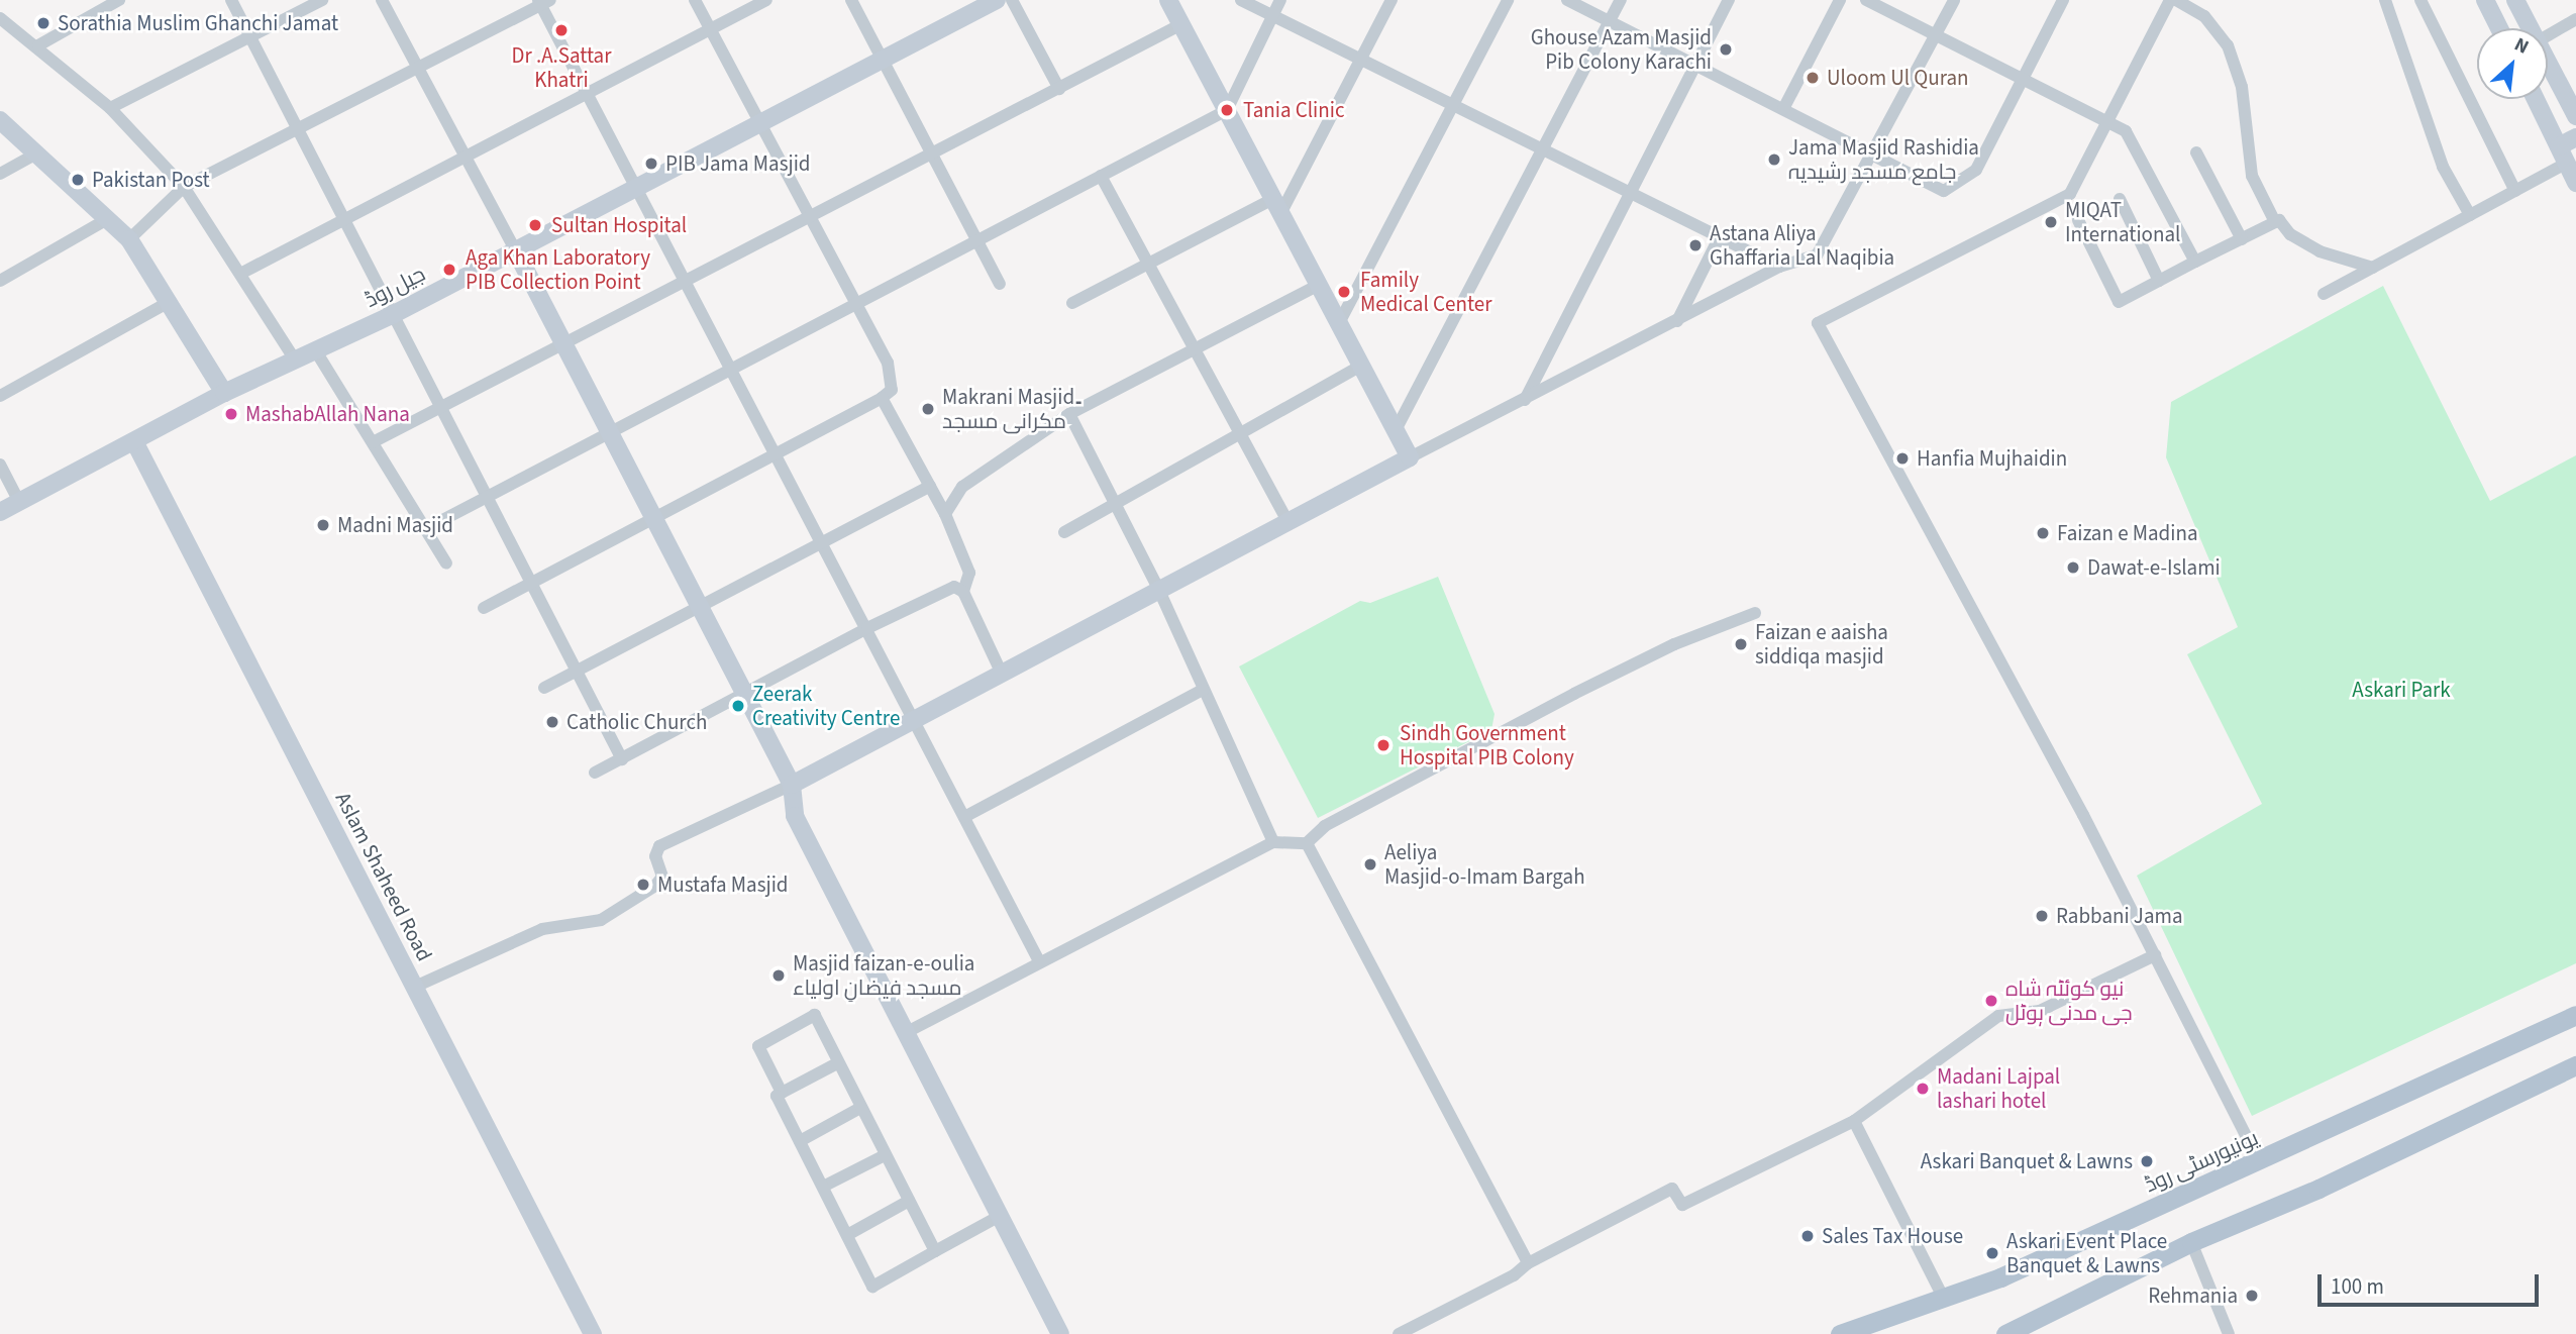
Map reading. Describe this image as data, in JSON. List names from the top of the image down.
{
  "streets": {
    "main road": ["یونیورسٹی روڈ"],
    "street": ["جیل روڈ", "Aslam Shaheed Road"]
  },
  "crossings": [
    ["جیل روڈ", "Aslam Shaheed Road"]
  ],
  "parks": ["Askari Park"],
  "places": [
    "Sorathia Muslim Ghanchi Jamat",
    "Dr .A.Sattar Khatri",
    "Ghouse Azam Masjid Pib Colony Karachi",
    "Uloom Ul Quran",
    "Tania Clinic",
    "Jama Masjid Rashidia جامع مسجد رشیدیہ",
    "PIB Jama Masjid",
    "Pakistan Post",
    "MIQAT International",
    "Sultan Hospital",
    "Astana Aliya Ghaffaria Lal Naqibia",
    "Aga Khan Laboratory PIB Collection Point",
    "Family Medical Center",
    "Makrani Masjid۔ مکرانی مسجد",
    "MashabAllah Nana",
    "Hanfia Mujhaidin",
    "Madni Masjid",
    "Faizan e Madina",
    "Dawat-e-Islami",
    "Faizan e aaisha siddiqa masjid",
    "Zeerak Creativity Centre",
    "Catholic Church",
    "Sindh Government Hospital PIB Colony",
    "Aeliya Masjid-o-Imam Bargah",
    "Mustafa Masjid",
    "Rabbani Jama",
    "Masjid faizan-e-oulia مسجد فیضانِ اولیاء",
    "نیو کوئٹہ شاہ جی مدنی ہوٹل",
    "Madani Lajpal lashari hotel",
    "Askari Banquet & Lawns",
    "Sales Tax House",
    "Askari Event Place Banquet & Lawns",
    "Rehmania"
  ],
  "scale_bar": "100 m",
  "north": "top right"
}
